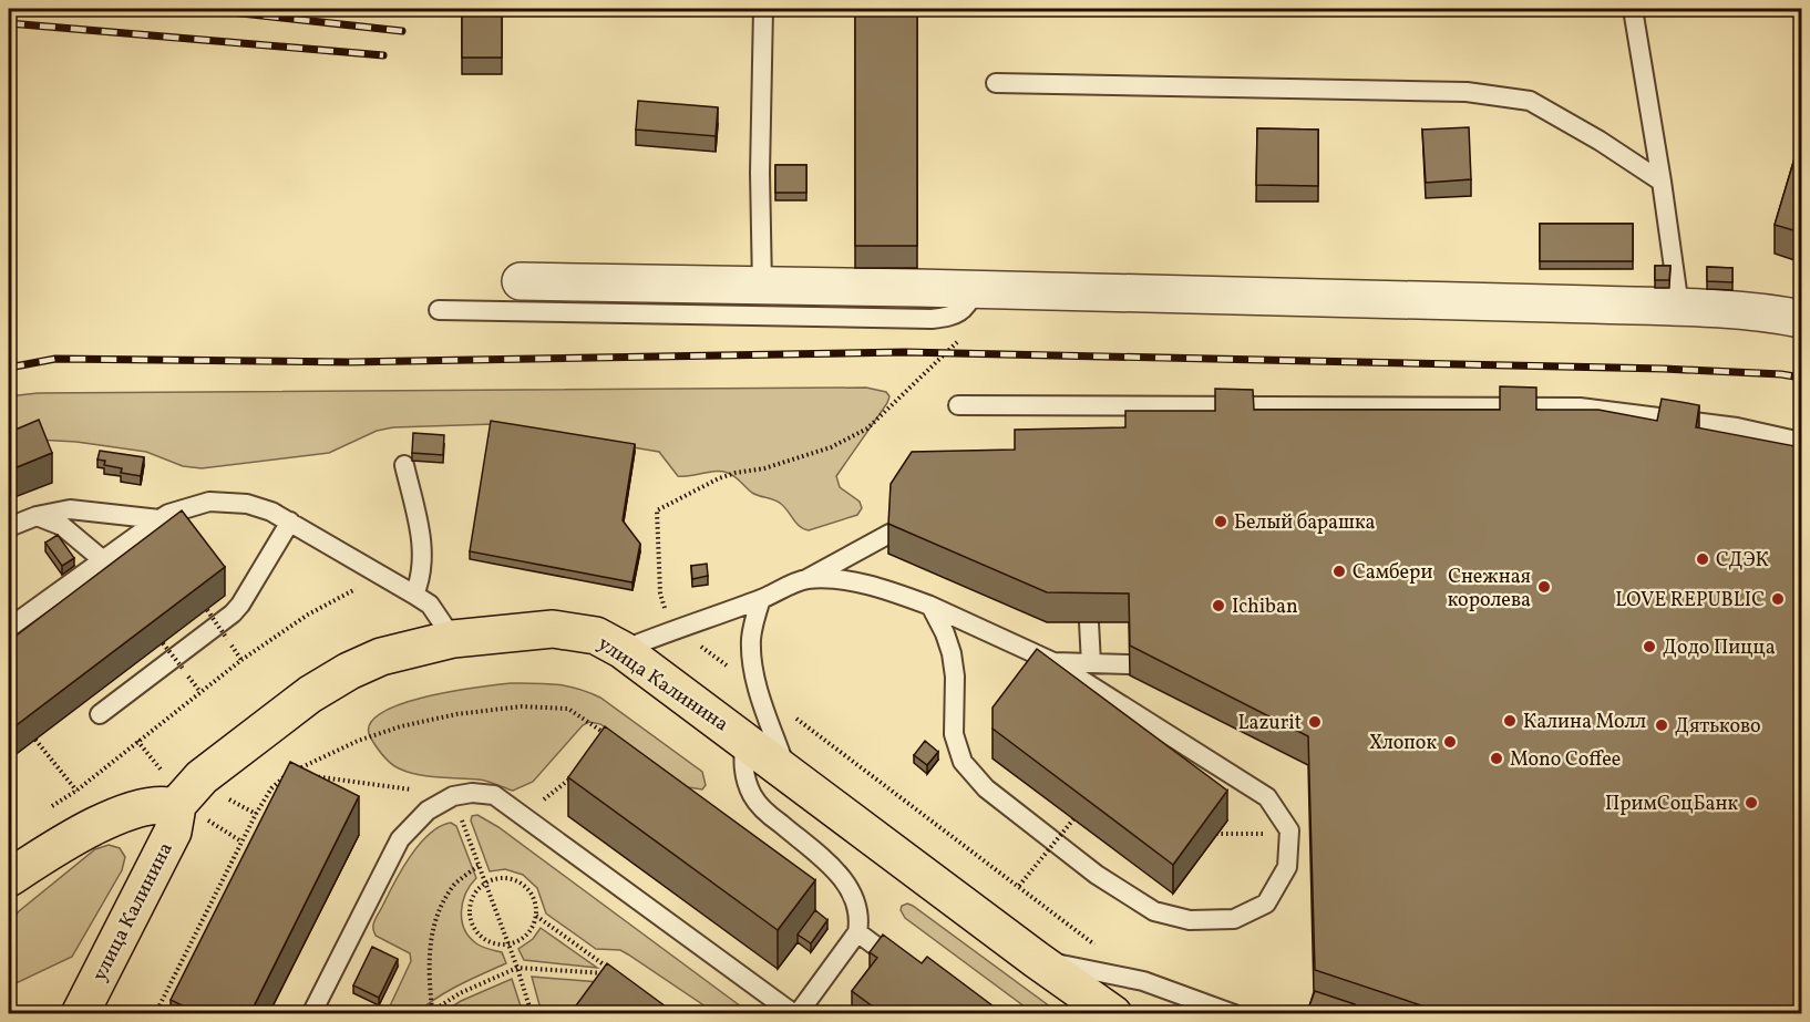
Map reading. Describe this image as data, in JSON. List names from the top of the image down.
{
  "streets": {
    "main road": ["улица Калинина"]
  },
  "places": [
    "Белый барашка",
    "СДЭК",
    "Самбери",
    "Снежная королева",
    "LOVE REPUBLIC",
    "Ichiban",
    "Додо Пицца",
    "Калина Молл",
    "Lazurit",
    "Дятьково",
    "Хлопок",
    "Mono Coffee",
    "ПримСоцБанк"
  ]
}
